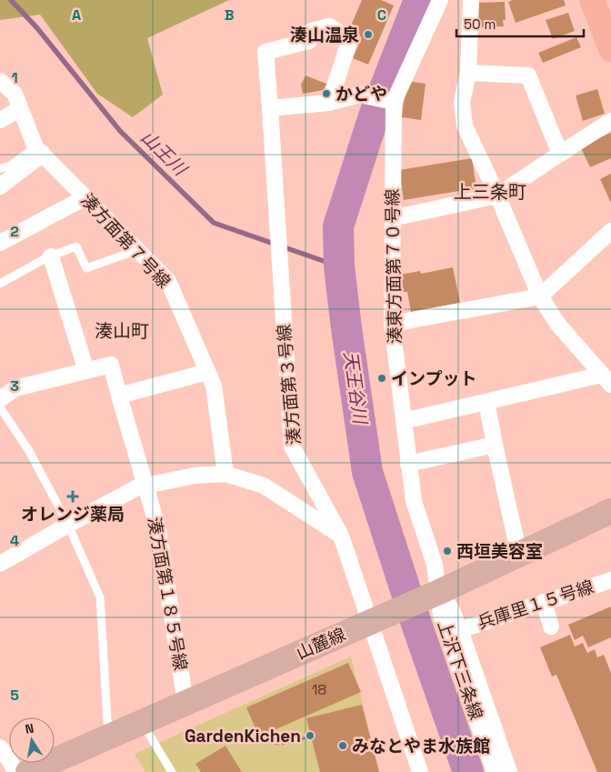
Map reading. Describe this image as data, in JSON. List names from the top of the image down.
{
  "streets": {
    "main road": ["山麓線"],
    "street": [
      "湊方面第７号線",
      "湊東方面第７０号線",
      "湊方面第３号線",
      "湊方面第１８５号線",
      "兵庫里１５号線",
      "上沢下三条線"
    ]
  },
  "crossings": [
    ["湊東方面第７０号線", "山麓線"],
    ["湊東方面第７０号線", "上沢下三条線"],
    ["湊方面第３号線", "山麓線"],
    ["湊方面第１８５号線", "山麓線"],
    ["山麓線", "上沢下三条線"]
  ],
  "districts": ["上三条町", "湊山町"],
  "water": ["山王川", "天王谷川"],
  "places": {
    "other": [
      "湊山温泉",
      "かどや",
      "インプット",
      "西垣美容室",
      "GardenKichen",
      "みなとやま水族館"
    ],
    "health": ["オレンジ薬局"]
  },
  "house_numbers": ["18"],
  "scale_bar": "50 m",
  "north": "top",
  "grid": {
    "columns": ["A", "B", "C"],
    "rows": [
      "1",
      "2",
      "3",
      "4",
      "5"
    ]
  }
}
